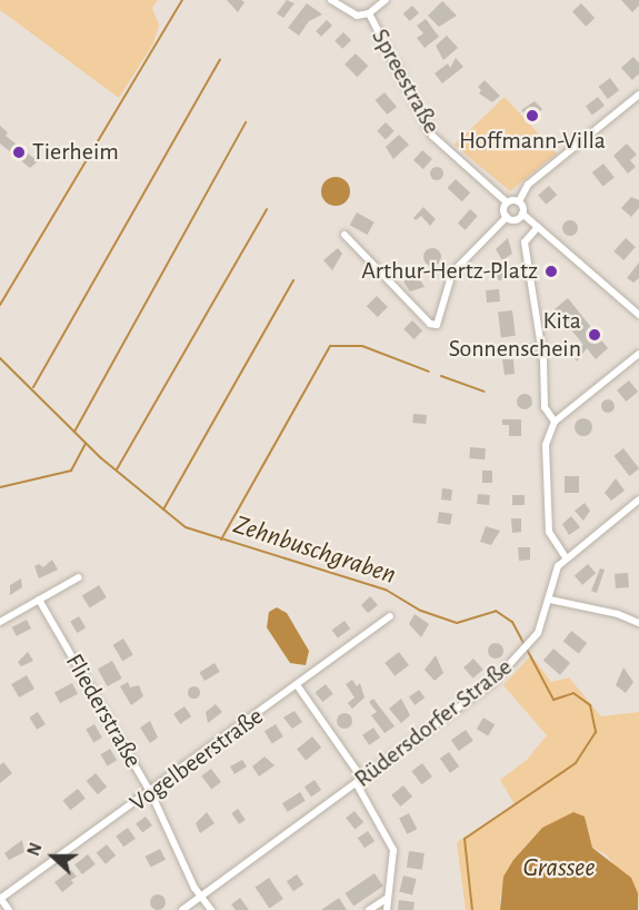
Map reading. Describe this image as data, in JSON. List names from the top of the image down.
{
  "streets": {
    "street": [
      "Spreestraße",
      "Fliederstraße",
      "Rüdersdorfer Straße",
      "Vogelbeerstraße"
    ]
  },
  "crossings": [
    ["Fliederstraße", "Rüdersdorfer Straße"],
    ["Fliederstraße", "Vogelbeerstraße"]
  ],
  "water": ["Zehnbuschgraben", "Grassee"],
  "places": [
    "Hoffmann-Villa",
    "Tierheim",
    "Arthur-Hertz-Platz",
    "Kita Sonnenschein"
  ],
  "north": "left"
}
